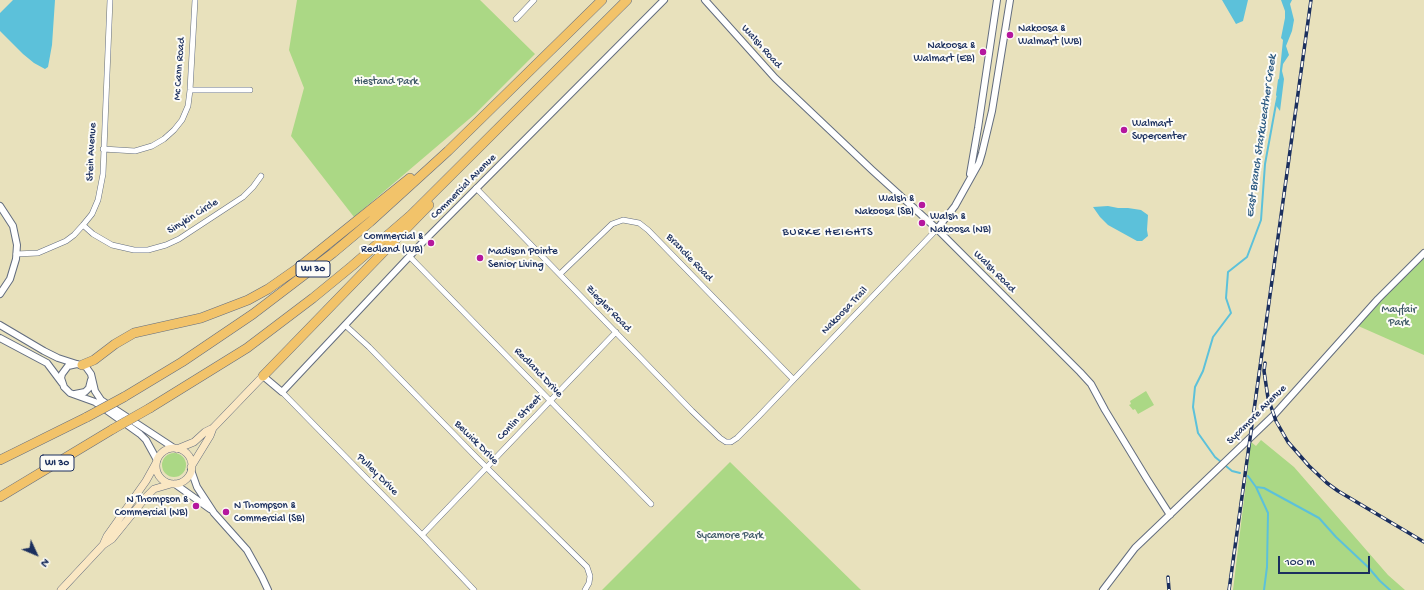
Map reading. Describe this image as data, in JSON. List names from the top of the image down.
{
  "streets": {
    "highway": ["WI 30"],
    "street": [
      "Walsh Road",
      "Mc Cann Road",
      "Stein Avenue",
      "Commercial Avenue",
      "Sinykin Circle",
      "Brandie Road",
      "Ziegler Road",
      "Nakoosa Trail",
      "Redland Drive",
      "Sycamore Avenue",
      "Conlin Street",
      "Bewick Drive",
      "Pulley Drive"
    ]
  },
  "crossings": [
    ["Walsh Road", "Nakoosa Trail"],
    ["Walsh Road", "Sycamore Avenue"],
    ["Mc Cann Road", "Stein Avenue"],
    ["Stein Avenue", "Sinykin Circle"],
    ["Commercial Avenue", "Ziegler Road"],
    ["Commercial Avenue", "Redland Drive"],
    ["Commercial Avenue", "Bewick Drive"],
    ["Commercial Avenue", "Pulley Drive"],
    ["Brandie Road", "Ziegler Road"],
    ["Brandie Road", "Nakoosa Trail"],
    ["Ziegler Road", "Nakoosa Trail"],
    ["Ziegler Road", "Conlin Street"],
    ["Redland Drive", "Conlin Street"],
    ["Conlin Street", "Bewick Drive"],
    ["Conlin Street", "Pulley Drive"]
  ],
  "districts": ["BURKE HEIGHTS"],
  "water": ["East Branch Starkweather Creek"],
  "parks": ["Hiestand Park", "Mayfair Park", "Sycamore Park"],
  "places": [
    "Nakoosa & Walmart (WB)",
    "Nakoosa & Walmart (EB)",
    "Walmart Supercenter",
    "Walsh & Nakoosa (SB)",
    "Walsh & Nakoosa (NB)",
    "Commercial & Redland (WB)",
    "Madison Pointe Senior Living",
    "N Thompson & Commercial (NB)",
    "N Thompson & Commercial (SB)"
  ],
  "scale_bar": "100 m",
  "north": "bottom right"
}
